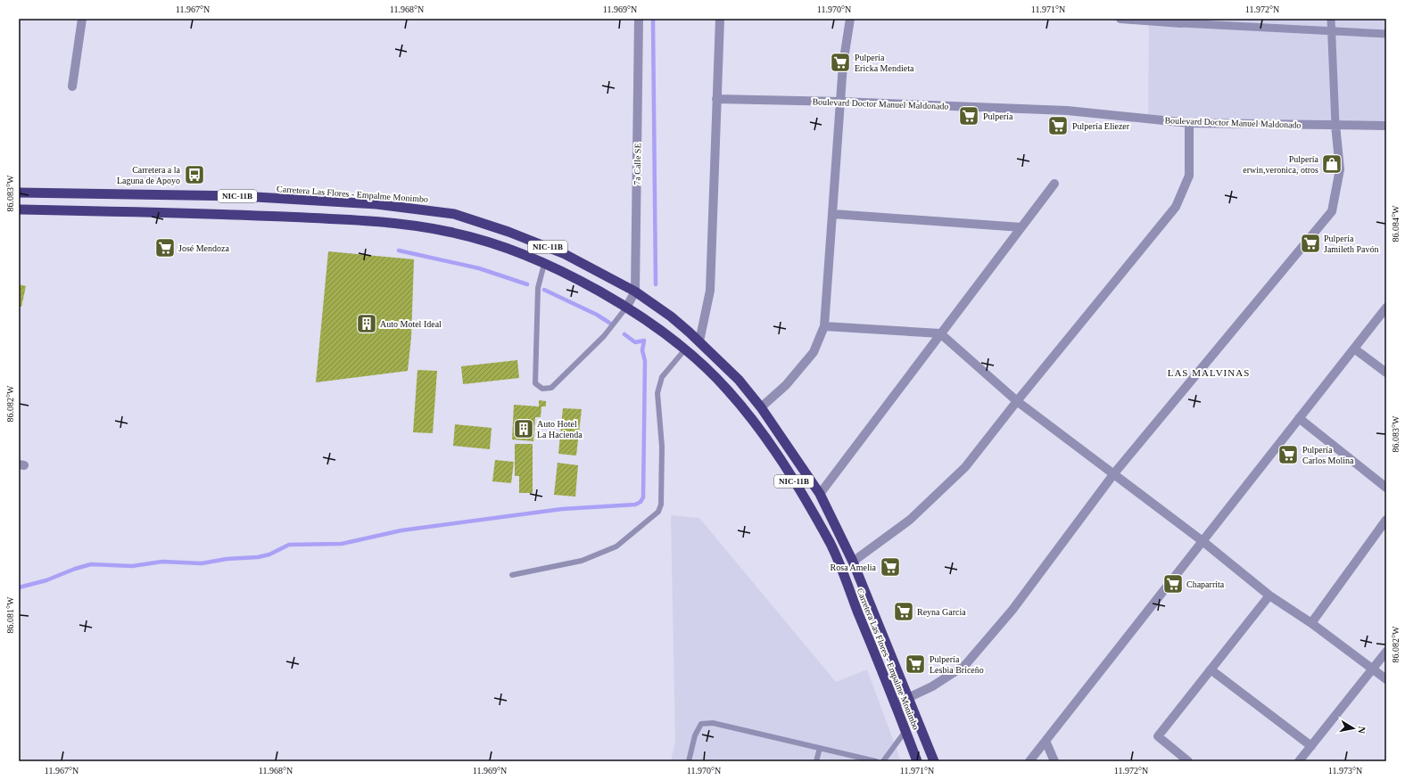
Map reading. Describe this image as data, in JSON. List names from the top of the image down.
{
  "streets": {
    "highway": ["Carretera Las Flores - Empalme Monimbo", "NIC-11B"],
    "street": ["Boulevard Doctor Manuel Maldonado", "7a Calle SE"]
  },
  "crossings": [
    ["7a Calle SE", "Carretera Las Flores - Empalme Monimbo"]
  ],
  "districts": ["LAS MALVINAS"],
  "places": {
    "supermarket": [
      "Pulpería Ericka Mendieta",
      "Pulpería",
      "Pulpería Eliezer",
      "Pulpería Jamileth Pavón",
      "José Mendoza",
      "Pulpería Carlos Molina",
      "Rosa Amelia",
      "Chaparrita",
      "Reyna Garcia",
      "Pulpería Lesbia Briceño"
    ],
    "shop": ["Pulpería erwin,veronica, otros"],
    "bus stop": ["Carretera a la Laguna de Apoyo"],
    "building": ["Auto Motel Ideal", "Auto Hotel La Hacienda"]
  },
  "north": "right",
  "coordinates": [
    "11.967°N",
    "11.968°N",
    "11.969°N",
    "11.970°N",
    "11.971°N",
    "11.972°N",
    "86.083°W",
    "86.084°W",
    "86.082°W",
    "86.081°W",
    "11.973°N"
  ]
}
